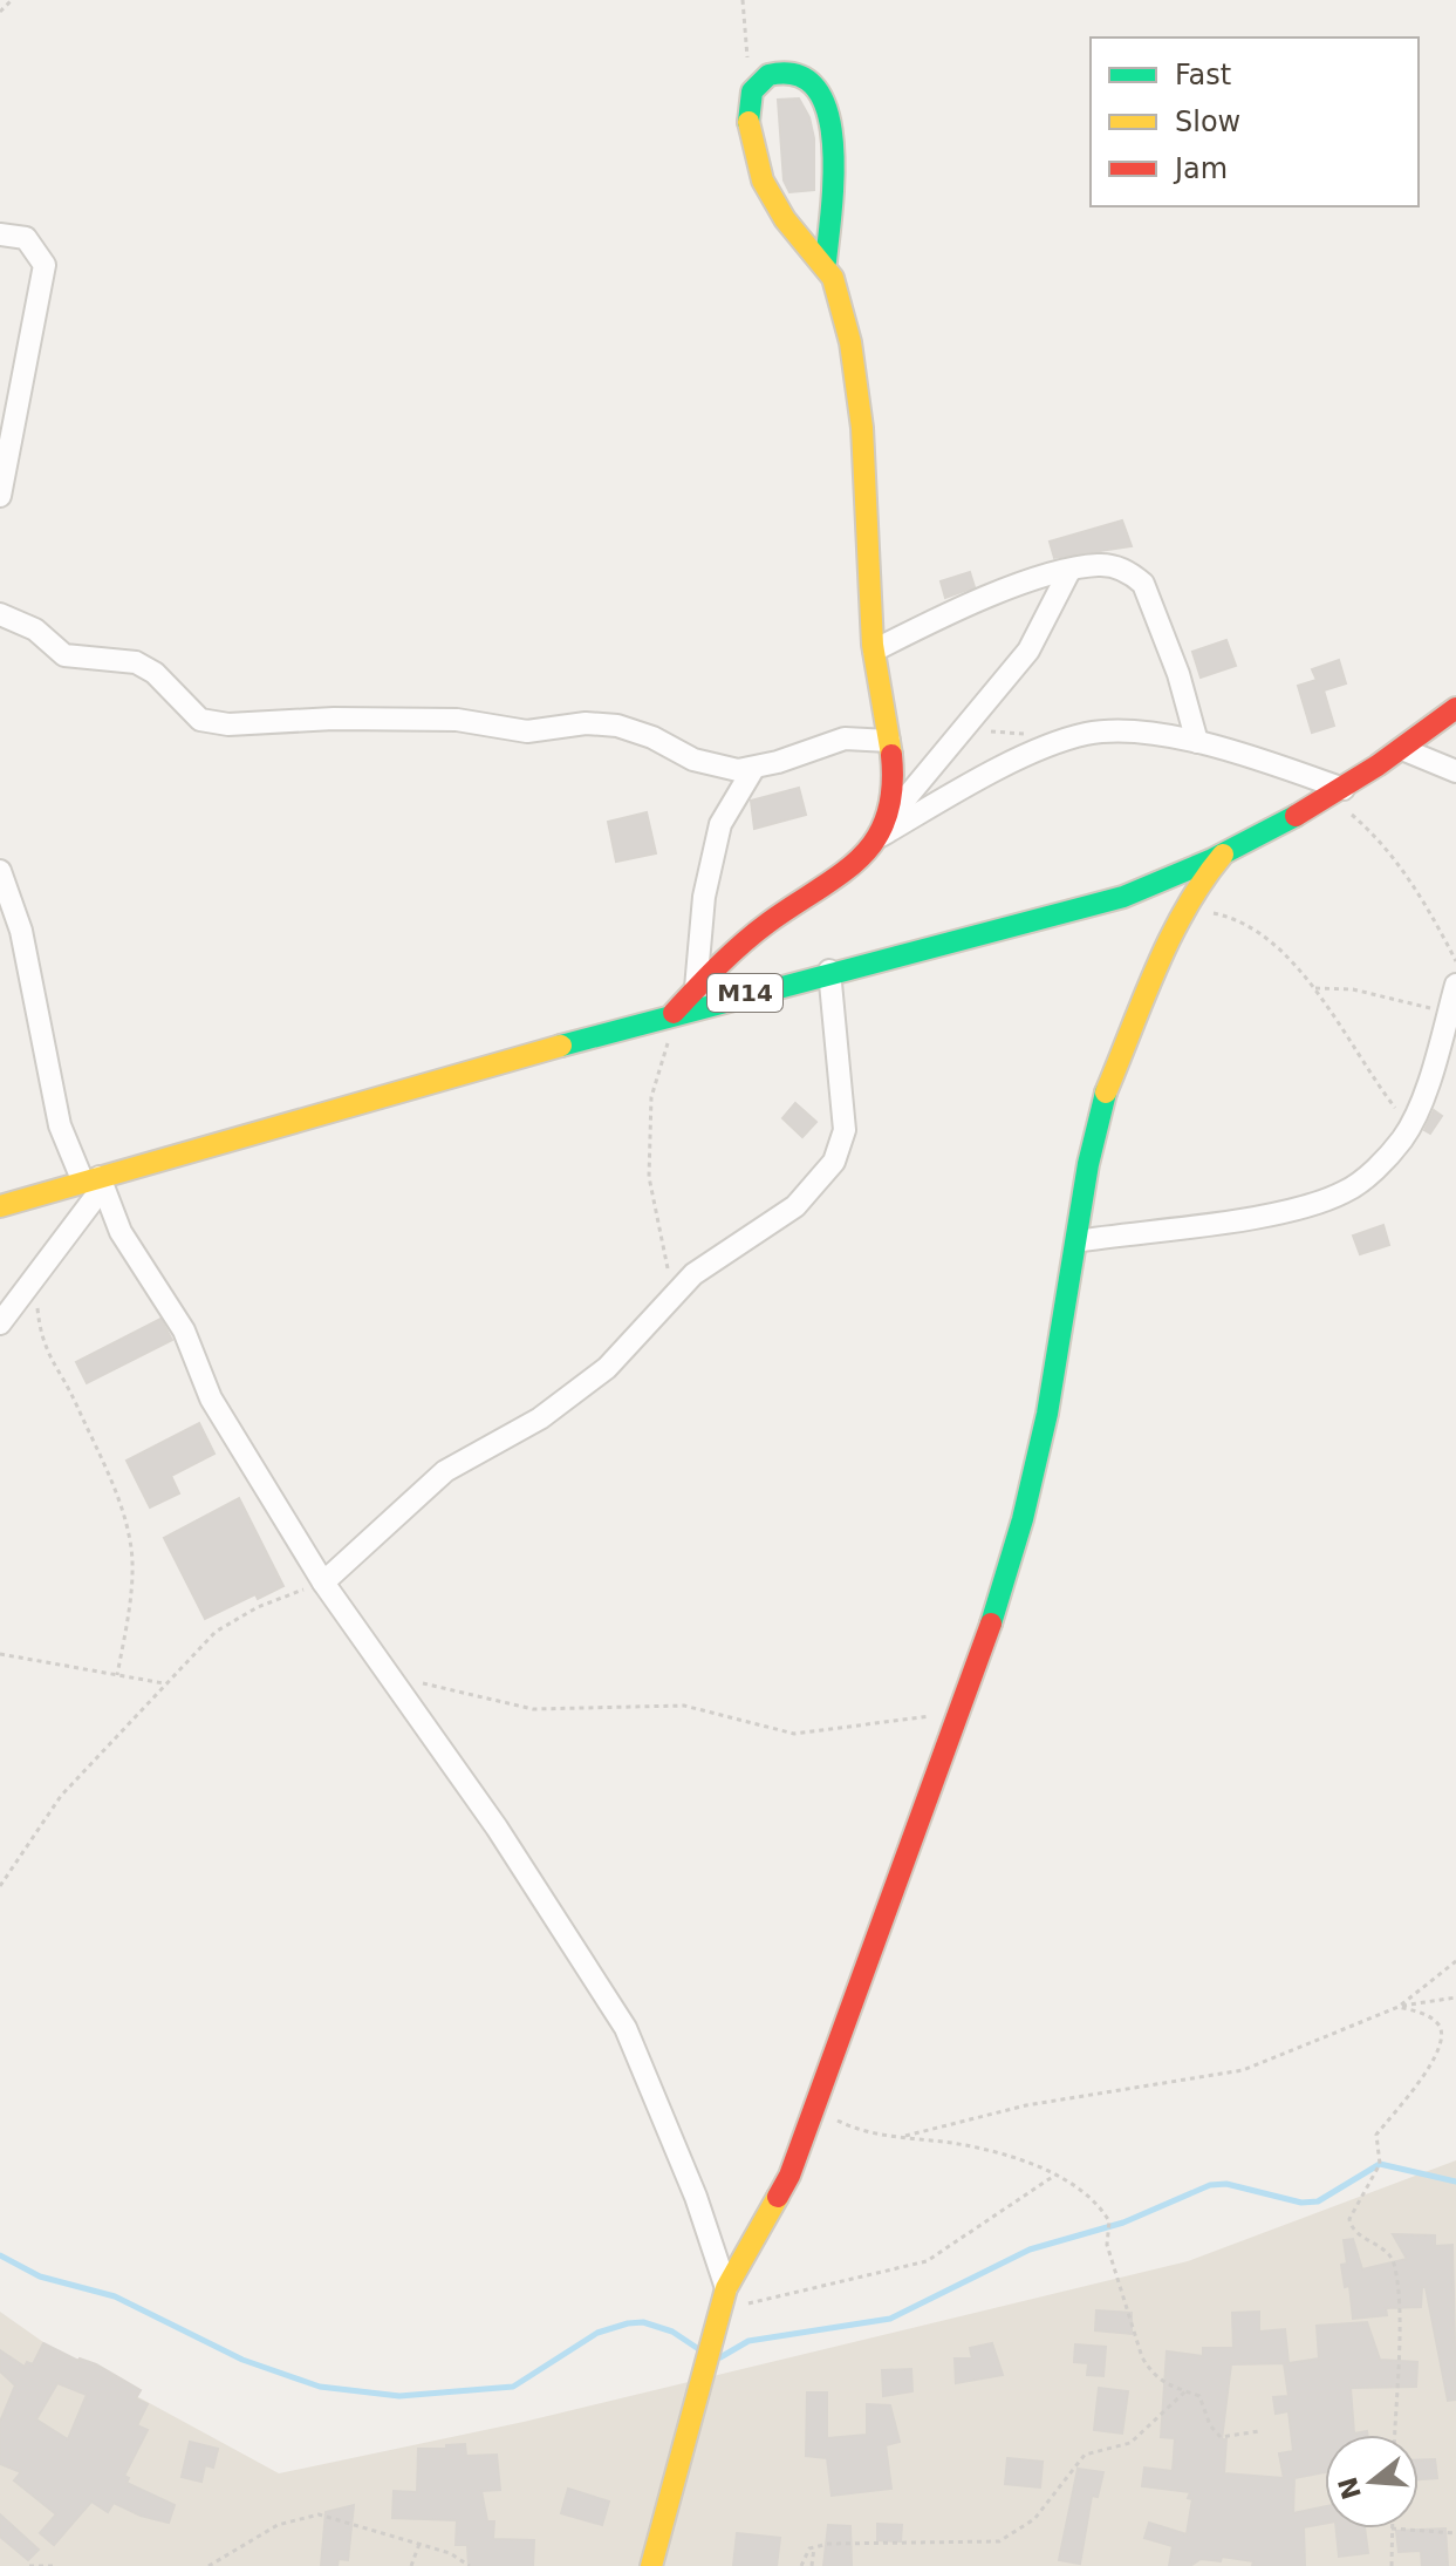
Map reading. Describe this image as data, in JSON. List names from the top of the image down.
{
  "streets": {
    "street": ["M14"]
  },
  "legend": ["Fast", "Slow", "Jam"],
  "north": "left"
}
